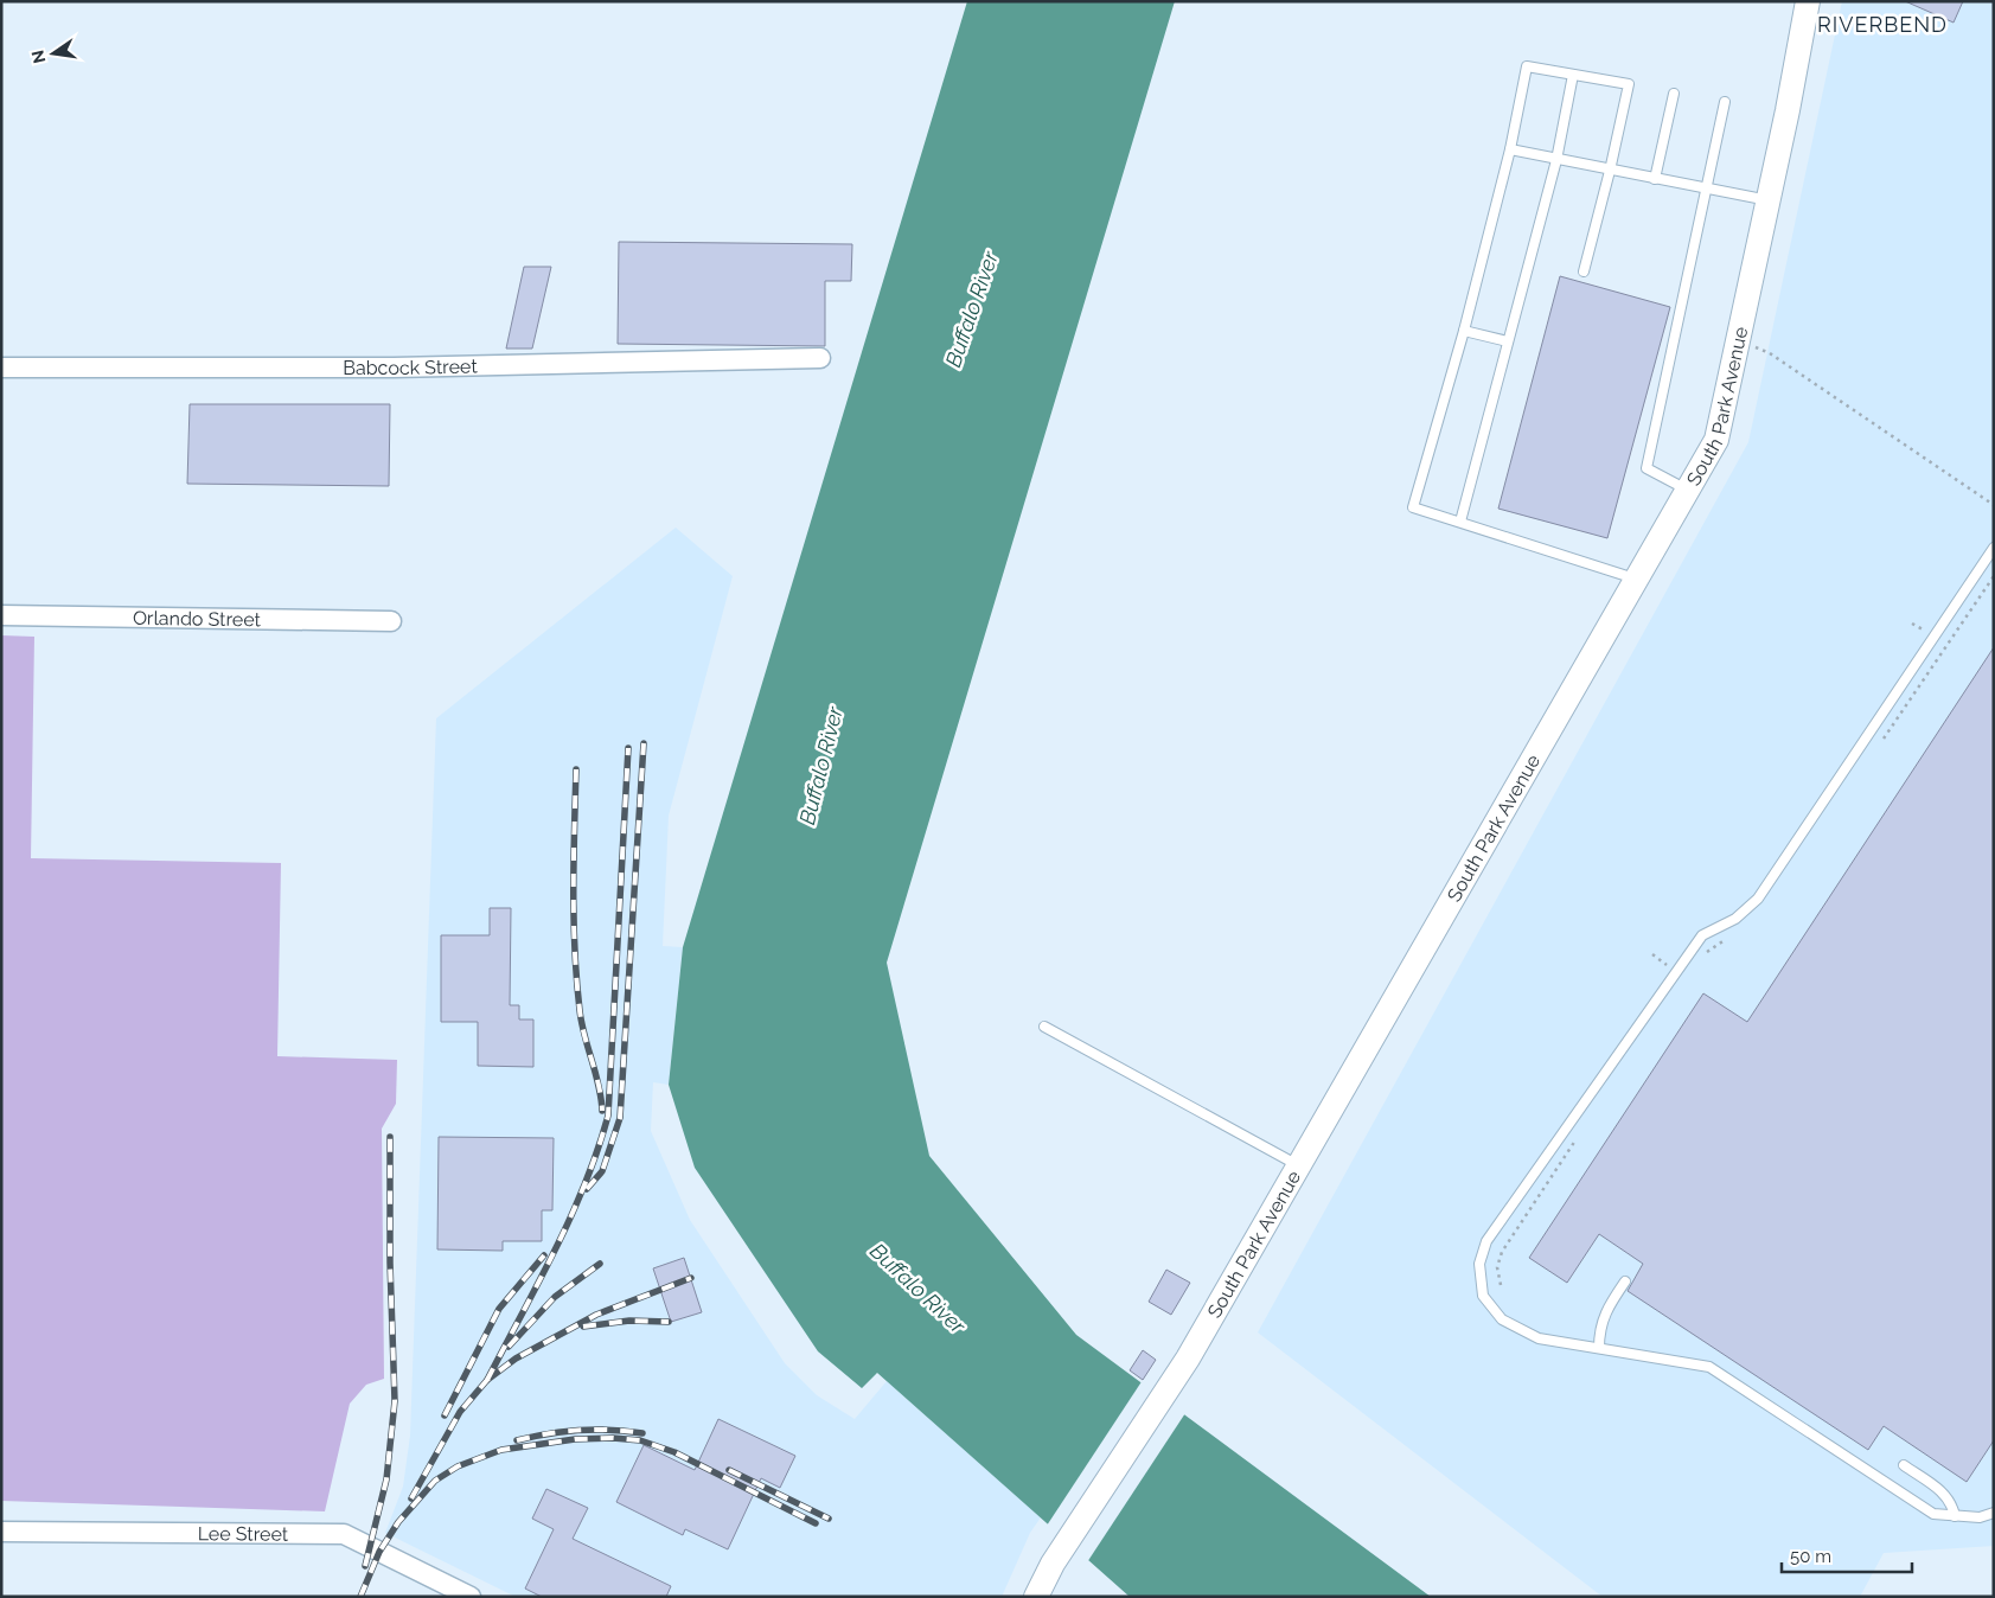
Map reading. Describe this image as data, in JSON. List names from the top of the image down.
{
  "streets": {
    "street": [
      "Babcock Street",
      "South Park Avenue",
      "Orlando Street",
      "Lee Street"
    ]
  },
  "districts": ["RIVERBEND"],
  "water": ["Buffalo River"],
  "scale_bar": "50 m",
  "north": "left"
}
